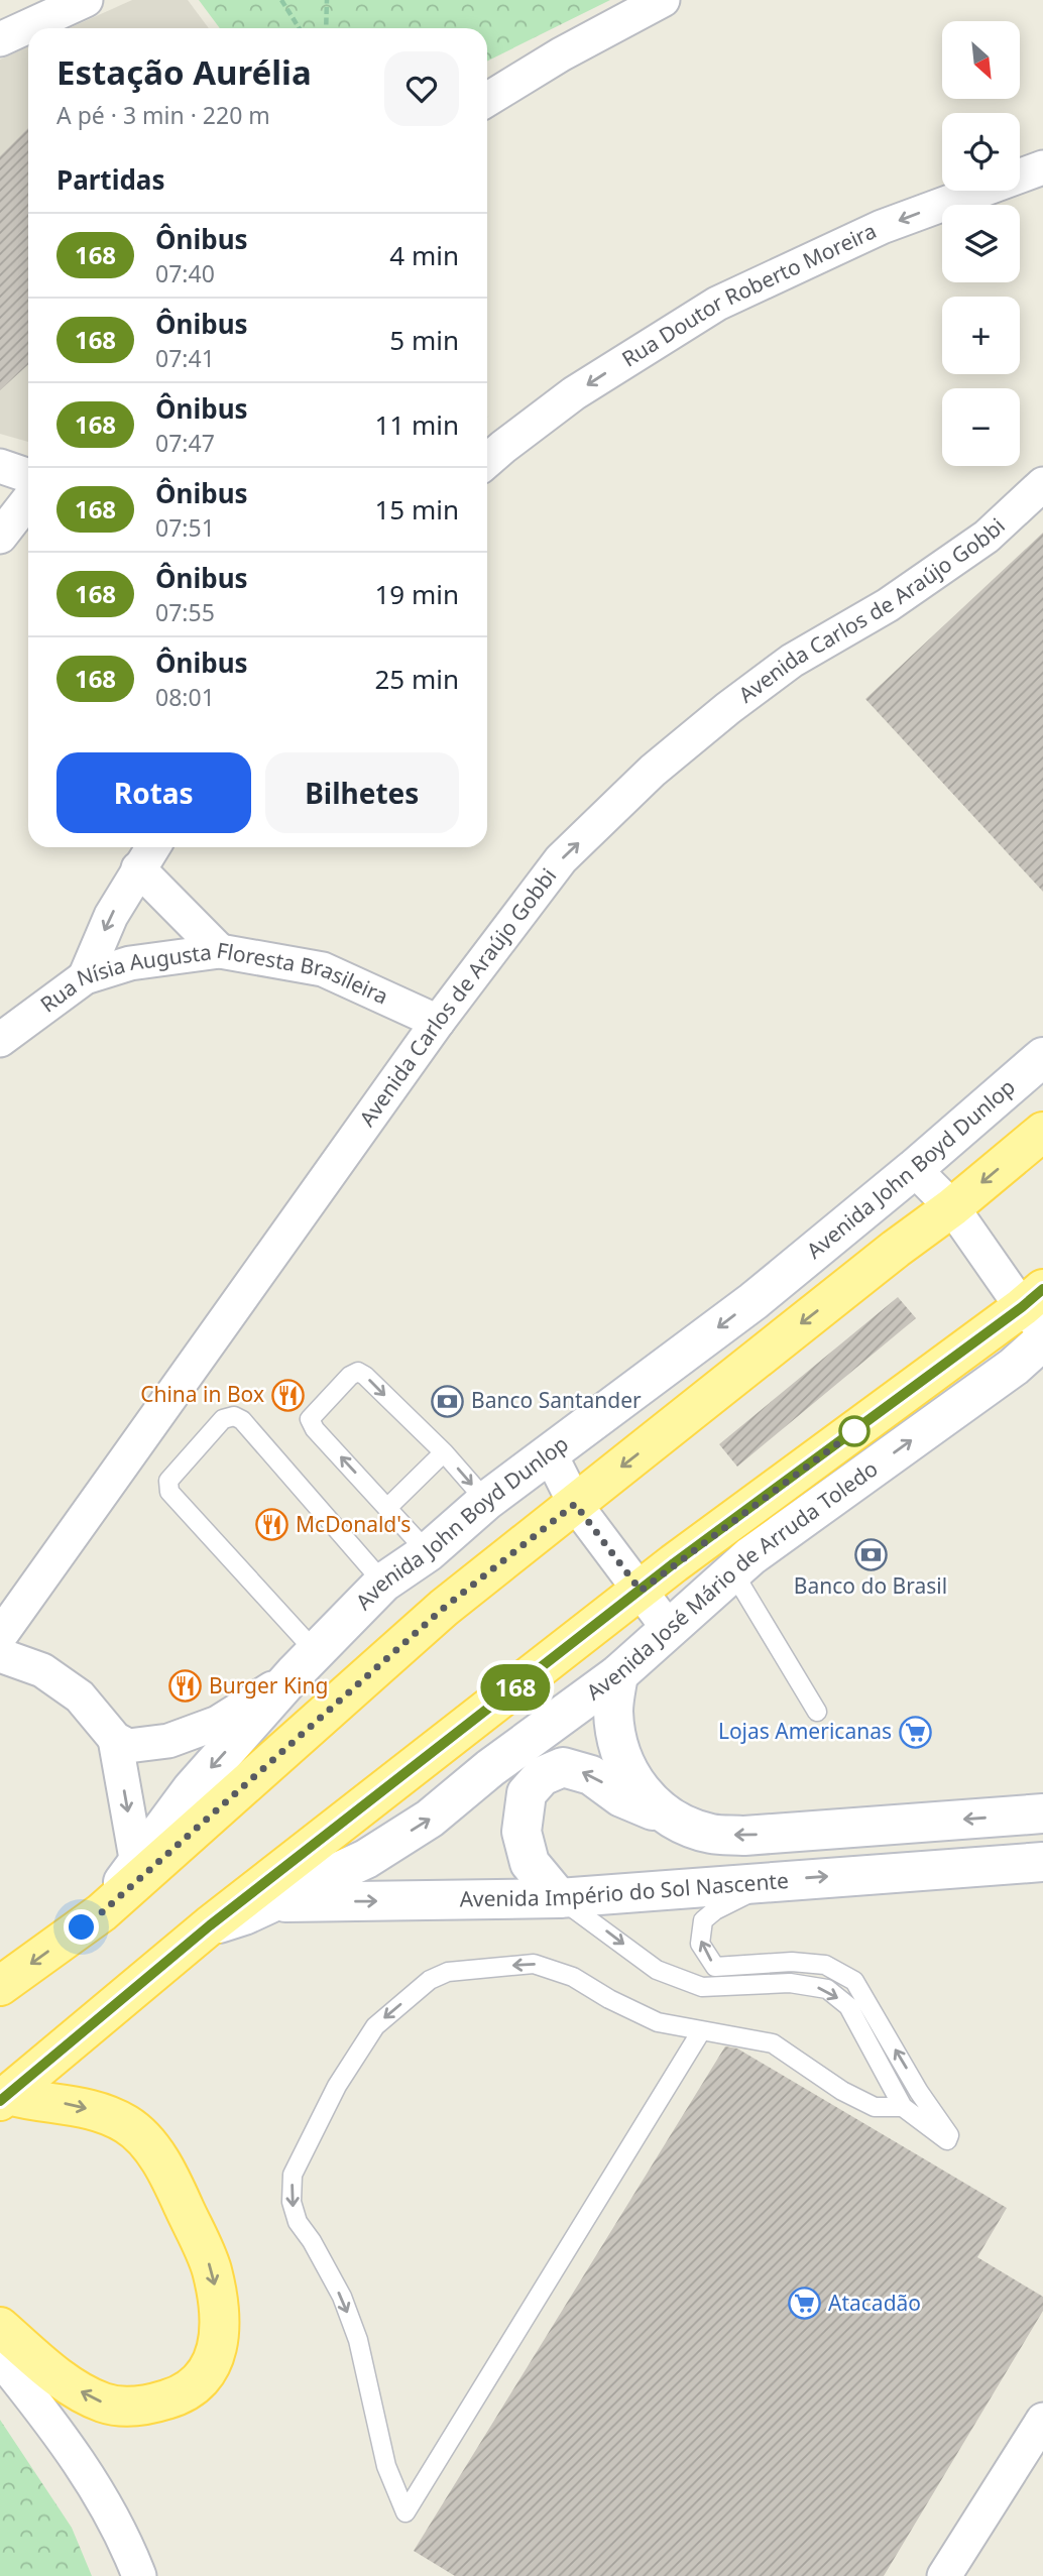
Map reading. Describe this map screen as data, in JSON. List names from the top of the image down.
{
  "streets": {
    "main road": ["Avenida John Boyd Dunlop", "Avenida José Mário de Arruda Toledo", "Avenida Império do Sol Nascente"],
    "street": ["Rua Doutor Roberto Moreira", "Avenida Carlos de Araújo Gobbi", "Rua Nísia Augusta Floresta Brasileira"]
  },
  "crossings": [
    ["Avenida Carlos de Araújo Gobbi", "Rua Nísia Augusta Floresta Brasileira"],
    ["Avenida José Mário de Arruda Toledo", "Avenida Império do Sol Nascente"]
  ],
  "one_way": ["Avenida Carlos de Araújo Gobbi"],
  "places": {
    "restaurant": ["China in Box", "McDonald's", "Burger King"],
    "bank": ["Banco Santander", "Banco do Brasil"],
    "supermarket": ["Lojas Americanas", "Atacadão"]
  },
  "lines": ["bus line 168"],
  "north": "bottom right",
  "page": {
    "on_map": "168",
    "map_buttons": ["+", "−"],
    "heading": [
      ["Estação Aurélia", "A pé · 3 min · 220 m"],
      "Partidas"
    ],
    "list": [
      {
        "mark": "168",
        "name": "Ônibus",
        "note": "07:40",
        "value": "4 min"
      },
      {
        "mark": "168",
        "name": "Ônibus",
        "note": "07:41",
        "value": "5 min"
      },
      {
        "mark": "168",
        "name": "Ônibus",
        "note": "07:47",
        "value": "11 min"
      },
      {
        "mark": "168",
        "name": "Ônibus",
        "note": "07:51",
        "value": "15 min"
      },
      {
        "mark": "168",
        "name": "Ônibus",
        "note": "07:55",
        "value": "19 min"
      },
      {
        "mark": "168",
        "name": "Ônibus",
        "note": "08:01",
        "value": "25 min"
      }
    ],
    "buttons": ["Rotas", "Bilhetes"]
  }
}
